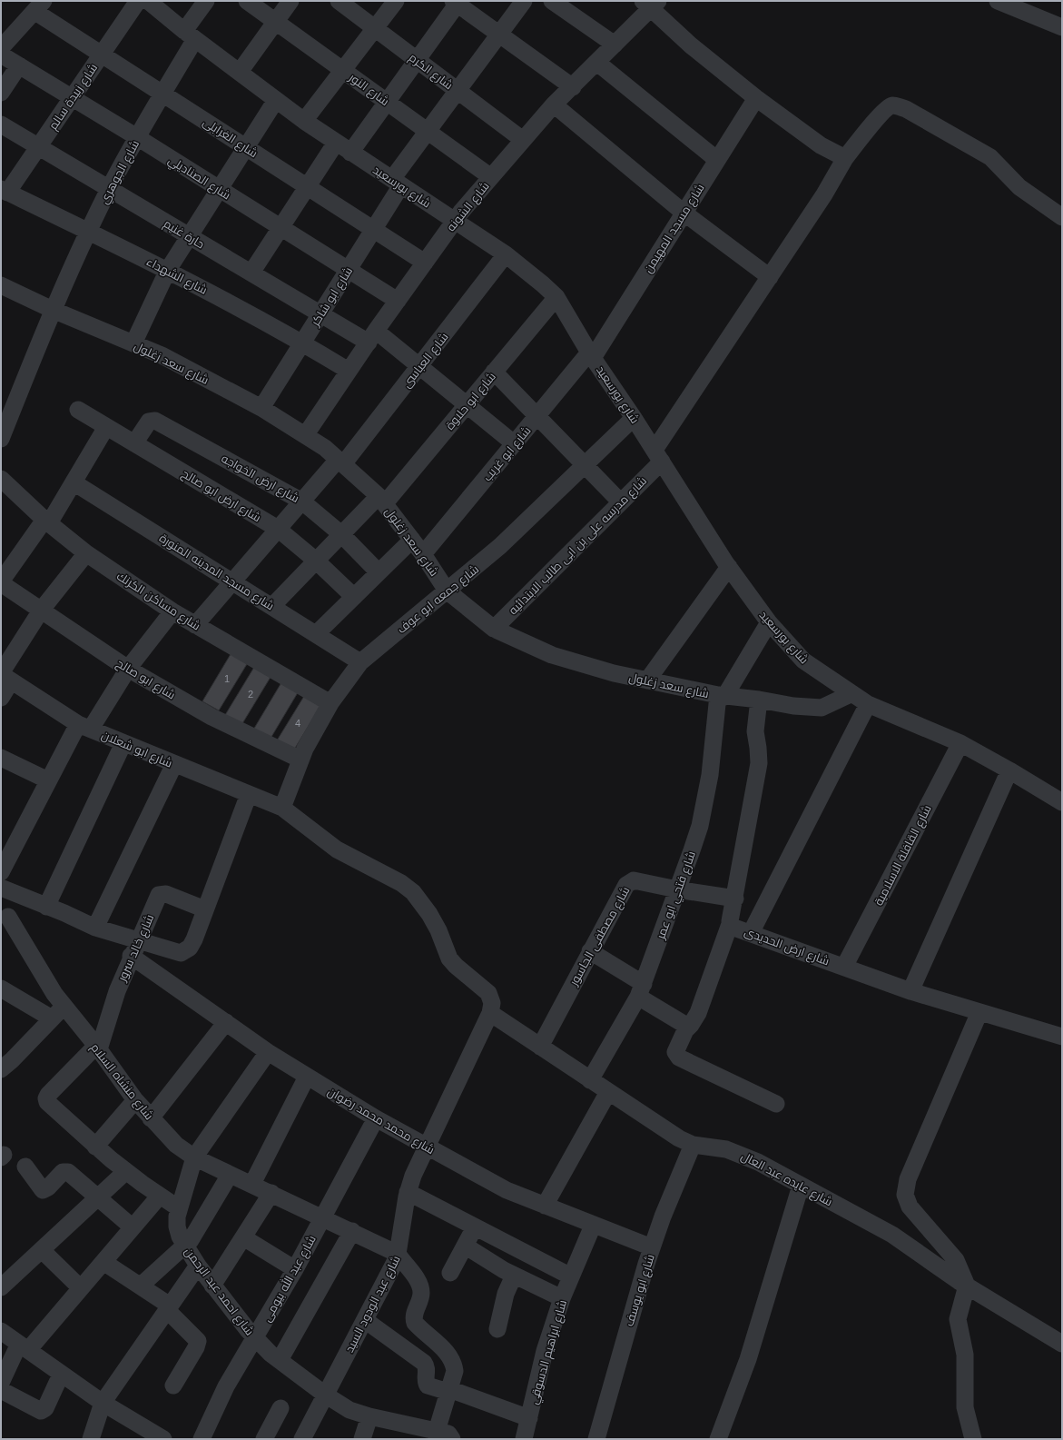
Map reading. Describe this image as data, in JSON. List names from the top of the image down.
{
  "streets": {
    "street": [
      "شارع الكرم",
      "شارع النور",
      "شارع زبيدة سالم",
      "شارع الغرابلى",
      "شارع الجوهري",
      "شارع الصناديلي",
      "شارع بورسعيد",
      "شارع الشونه",
      "شارع مسجد المهيمن",
      "حارة غنيم",
      "شارع الشهداء",
      "شارع ابو شاكر",
      "شارع العباسى",
      "شارع سعد زغلول",
      "شارع ابو حلاوة",
      "شارع ابو غريب",
      "شارع ارض الخواجه",
      "شارع ارض ابو صالح",
      "شارع مدرسه على بن ابى طالب الابتدائيه",
      "شارع مسجد المدينه المنورة",
      "شارع جمعه ابو عوف",
      "شارع مساكن الكرنك",
      "شارع ابو صالح",
      "شارع ابو شعلان",
      "شارع القافلة الاسلامية",
      "شارع فتحي ابو عمر",
      "شارع مصطفى الجاسور",
      "شارع ارض الحديدى",
      "شارع خالد سرور",
      "شارع منشاه السلام",
      "شارع محمد محمد رضوان",
      "شارع عايده عبد العال",
      "شارع عبد الله بيومى",
      "شارع ابو يوسف",
      "شارع احمد عبد الرحمن",
      "شارع عبد الودود السيد",
      "شارع ابراهيم الدسوقي"
    ]
  },
  "crossings": [
    ["شارع الكرم", "شارع الشونه"],
    ["شارع الكرم", "شارع ابو شاكر"],
    ["شارع النور", "شارع الشونه"],
    ["شارع النور", "شارع ابو شاكر"],
    ["شارع زبيدة سالم", "شارع الغرابلى"],
    ["شارع زبيدة سالم", "شارع الصناديلي"],
    ["شارع زبيدة سالم", "حارة غنيم"],
    ["شارع زبيدة سالم", "شارع الشهداء"],
    ["شارع الغرابلى", "شارع الجوهري"],
    ["شارع الغرابلى", "شارع الشونه"],
    ["شارع الغرابلى", "شارع ابو شاكر"],
    ["شارع الجوهري", "شارع الصناديلي"],
    ["شارع الجوهري", "شارع بورسعيد"],
    ["شارع الجوهري", "حارة غنيم"],
    ["شارع الجوهري", "شارع الشهداء"],
    ["شارع الجوهري", "شارع سعد زغلول"],
    ["شارع الصناديلي", "شارع الشونه"],
    ["شارع الصناديلي", "شارع ابو شاكر"],
    ["شارع بورسعيد", "شارع الشونه"],
    ["شارع بورسعيد", "شارع مسجد المهيمن"],
    ["شارع بورسعيد", "شارع ابو شاكر"],
    ["شارع بورسعيد", "شارع العباسى"],
    ["شارع بورسعيد", "شارع سعد زغلول"],
    ["شارع بورسعيد", "شارع ابو حلاوة"],
    ["شارع بورسعيد", "شارع ابو غريب"],
    ["شارع بورسعيد", "شارع مدرسه على بن ابى طالب الابتدائيه"],
    ["شارع بورسعيد", "شارع جمعه ابو عوف"],
    ["شارع بورسعيد", "شارع القافلة الاسلامية"],
    ["شارع الشونه", "حارة غنيم"],
    ["شارع الشونه", "شارع الشهداء"],
    ["شارع الشونه", "شارع سعد زغلول"],
    ["شارع مسجد المهيمن", "شارع ابو غريب"],
    ["حارة غنيم", "شارع ابو شاكر"],
    ["حارة غنيم", "شارع العباسى"],
    ["حارة غنيم", "شارع ابو حلاوة"],
    ["حارة غنيم", "شارع ابو غريب"],
    ["شارع الشهداء", "شارع ابو شاكر"],
    ["شارع ابو شاكر", "شارع سعد زغلول"],
    ["شارع العباسى", "شارع سعد زغلول"],
    ["شارع العباسى", "شارع ارض الخواجه"],
    ["شارع العباسى", "شارع ارض ابو صالح"],
    ["شارع العباسى", "شارع مسجد المدينه المنورة"],
    ["شارع العباسى", "شارع مساكن الكرنك"],
    ["شارع سعد زغلول", "شارع ابو حلاوة"],
    ["شارع سعد زغلول", "شارع ابو غريب"],
    ["شارع سعد زغلول", "شارع مدرسه على بن ابى طالب الابتدائيه"],
    ["شارع سعد زغلول", "شارع جمعه ابو عوف"],
    ["شارع سعد زغلول", "شارع فتحي ابو عمر"],
    ["شارع سعد زغلول", "شارع ارض الحديدى"],
    ["شارع ارض الخواجه", "شارع ارض ابو صالح"],
    ["شارع مسجد المدينه المنورة", "شارع جمعه ابو عوف"],
    ["شارع جمعه ابو عوف", "شارع مساكن الكرنك"],
    ["شارع جمعه ابو عوف", "شارع ابو صالح"],
    ["شارع جمعه ابو عوف", "شارع ابو شعلان"],
    ["شارع ابو شعلان", "شارع عايده عبد العال"],
    ["شارع ابو شعلان", "شارع عبد الودود السيد"],
    ["شارع القافلة الاسلامية", "شارع ارض الحديدى"],
    ["شارع فتحي ابو عمر", "شارع مصطفى الجاسور"],
    ["شارع فتحي ابو عمر", "شارع عايده عبد العال"],
    ["شارع مصطفى الجاسور", "شارع ارض الحديدى"],
    ["شارع مصطفى الجاسور", "شارع عايده عبد العال"],
    ["شارع خالد سرور", "شارع منشاه السلام"],
    ["شارع خالد سرور", "شارع محمد محمد رضوان"],
    ["شارع منشاه السلام", "شارع عبد الله بيومى"],
    ["شارع منشاه السلام", "شارع احمد عبد الرحمن"],
    ["شارع منشاه السلام", "شارع عبد الودود السيد"],
    ["شارع محمد محمد رضوان", "شارع عبد الله بيومى"],
    ["شارع محمد محمد رضوان", "شارع ابو يوسف"],
    ["شارع محمد محمد رضوان", "شارع احمد عبد الرحمن"],
    ["شارع محمد محمد رضوان", "شارع عبد الودود السيد"],
    ["شارع محمد محمد رضوان", "شارع ابراهيم الدسوقي"],
    ["شارع عايده عبد العال", "شارع ابو يوسف"],
    ["شارع عايده عبد العال", "شارع عبد الودود السيد"],
    ["شارع عبد الله بيومى", "شارع احمد عبد الرحمن"],
    ["شارع احمد عبد الرحمن", "شارع عبد الودود السيد"]
  ],
  "house_numbers": ["1", "2", "4"]
}
